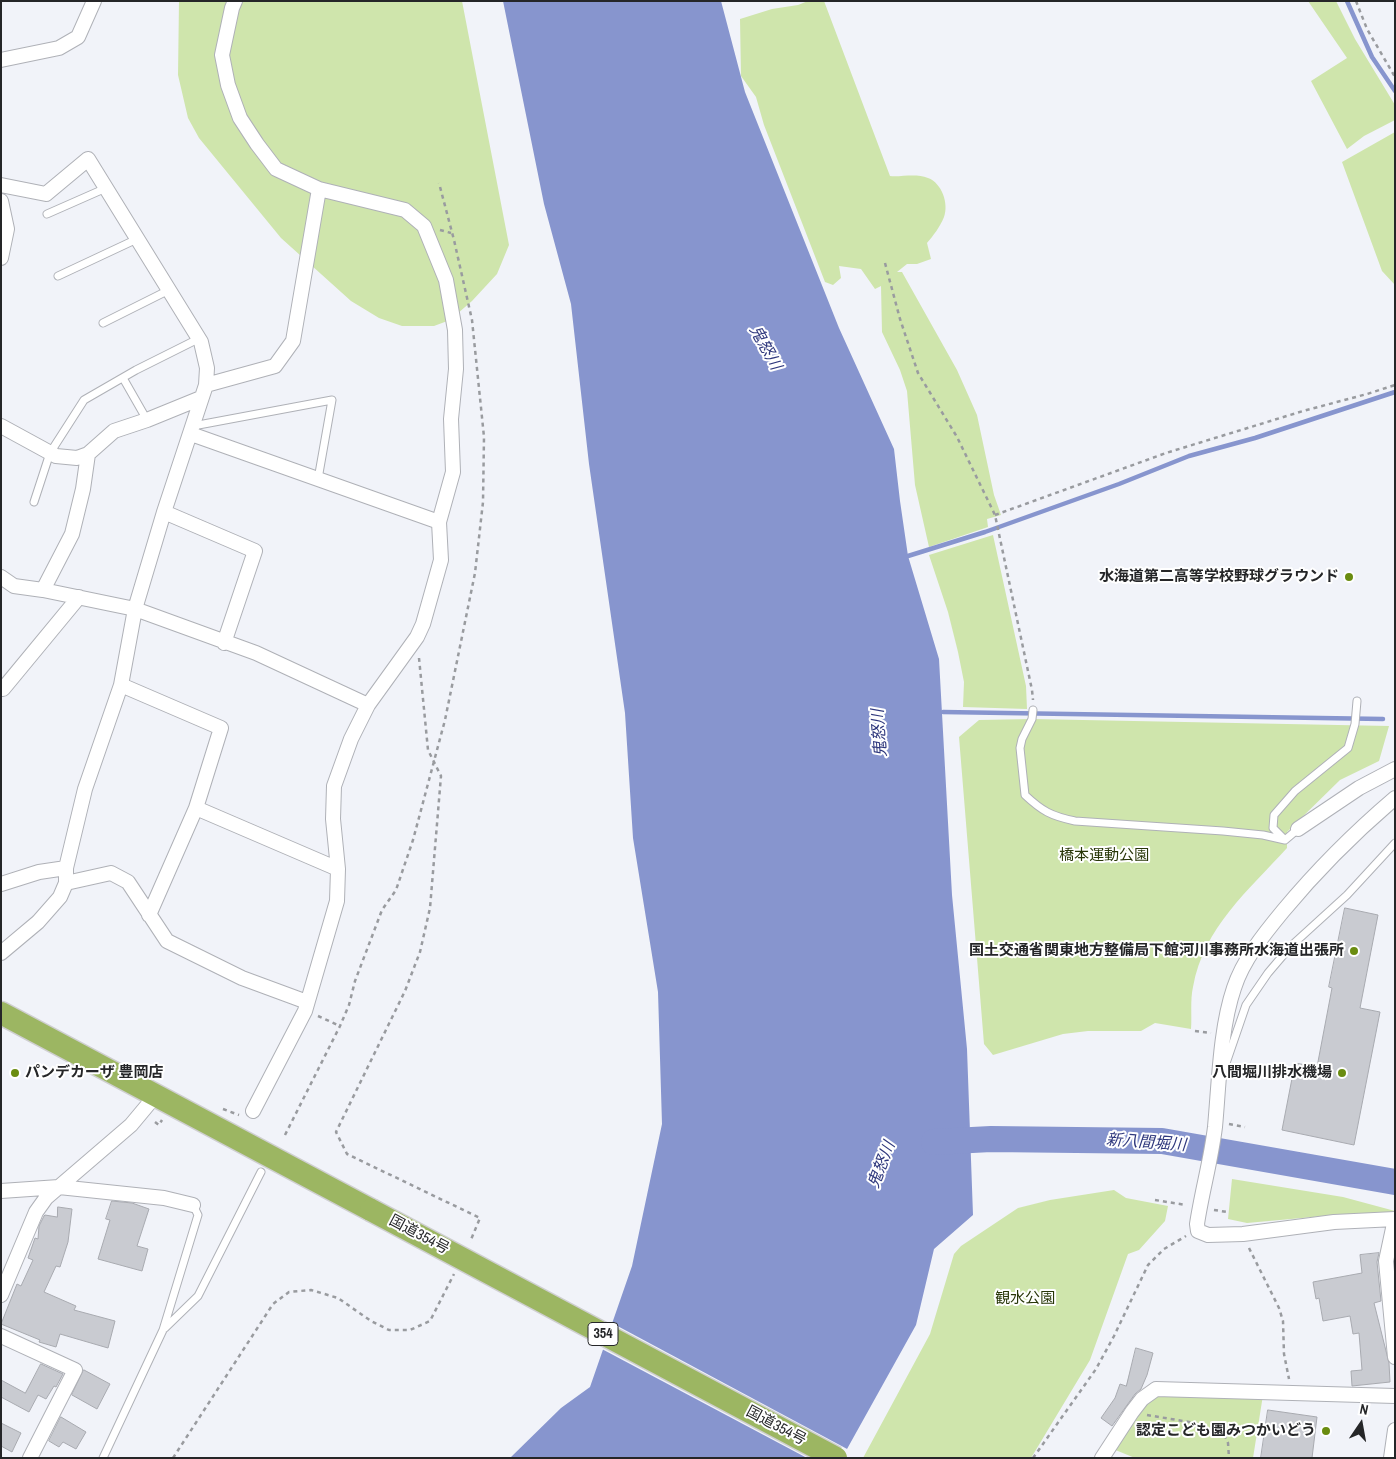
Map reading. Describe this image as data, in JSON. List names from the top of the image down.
{
  "streets": {
    "highway": ["国道354号", "354"]
  },
  "water": ["鬼怒川", "新八間堀川"],
  "parks": ["橋本運動公園", "観水公園"],
  "places": [
    "水海道第二高等学校野球グラウンド",
    "国土交通省関東地方整備局下館河川事務所水海道出張所",
    "パンデカーザ 豊岡店",
    "八間堀川排水機場",
    "認定こども園みつかいどう"
  ],
  "north": "top"
}
